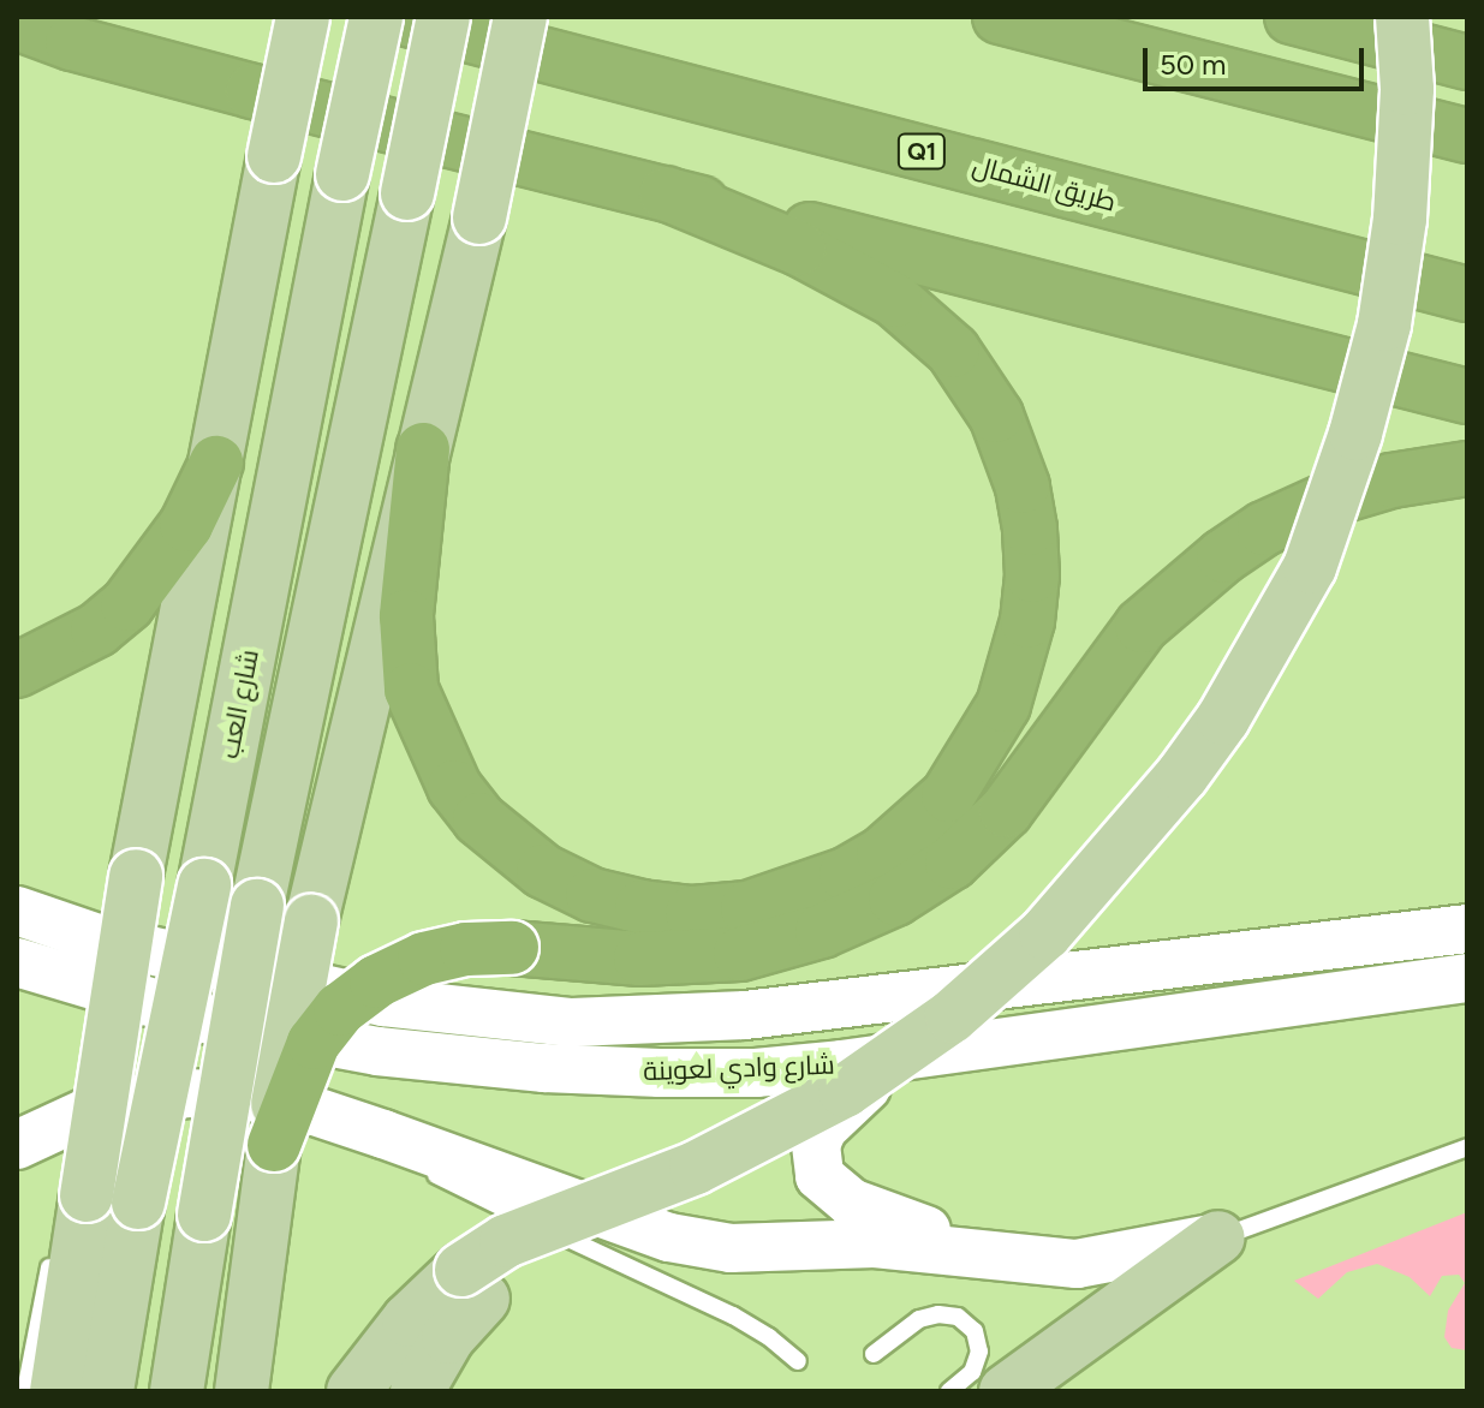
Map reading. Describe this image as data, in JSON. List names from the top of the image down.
{
  "streets": {
    "highway": ["Q1", "طريق الشمال"],
    "main road": ["شارع العب", "شارع وادي لعوينة"]
  },
  "scale_bar": "50 m"
}
